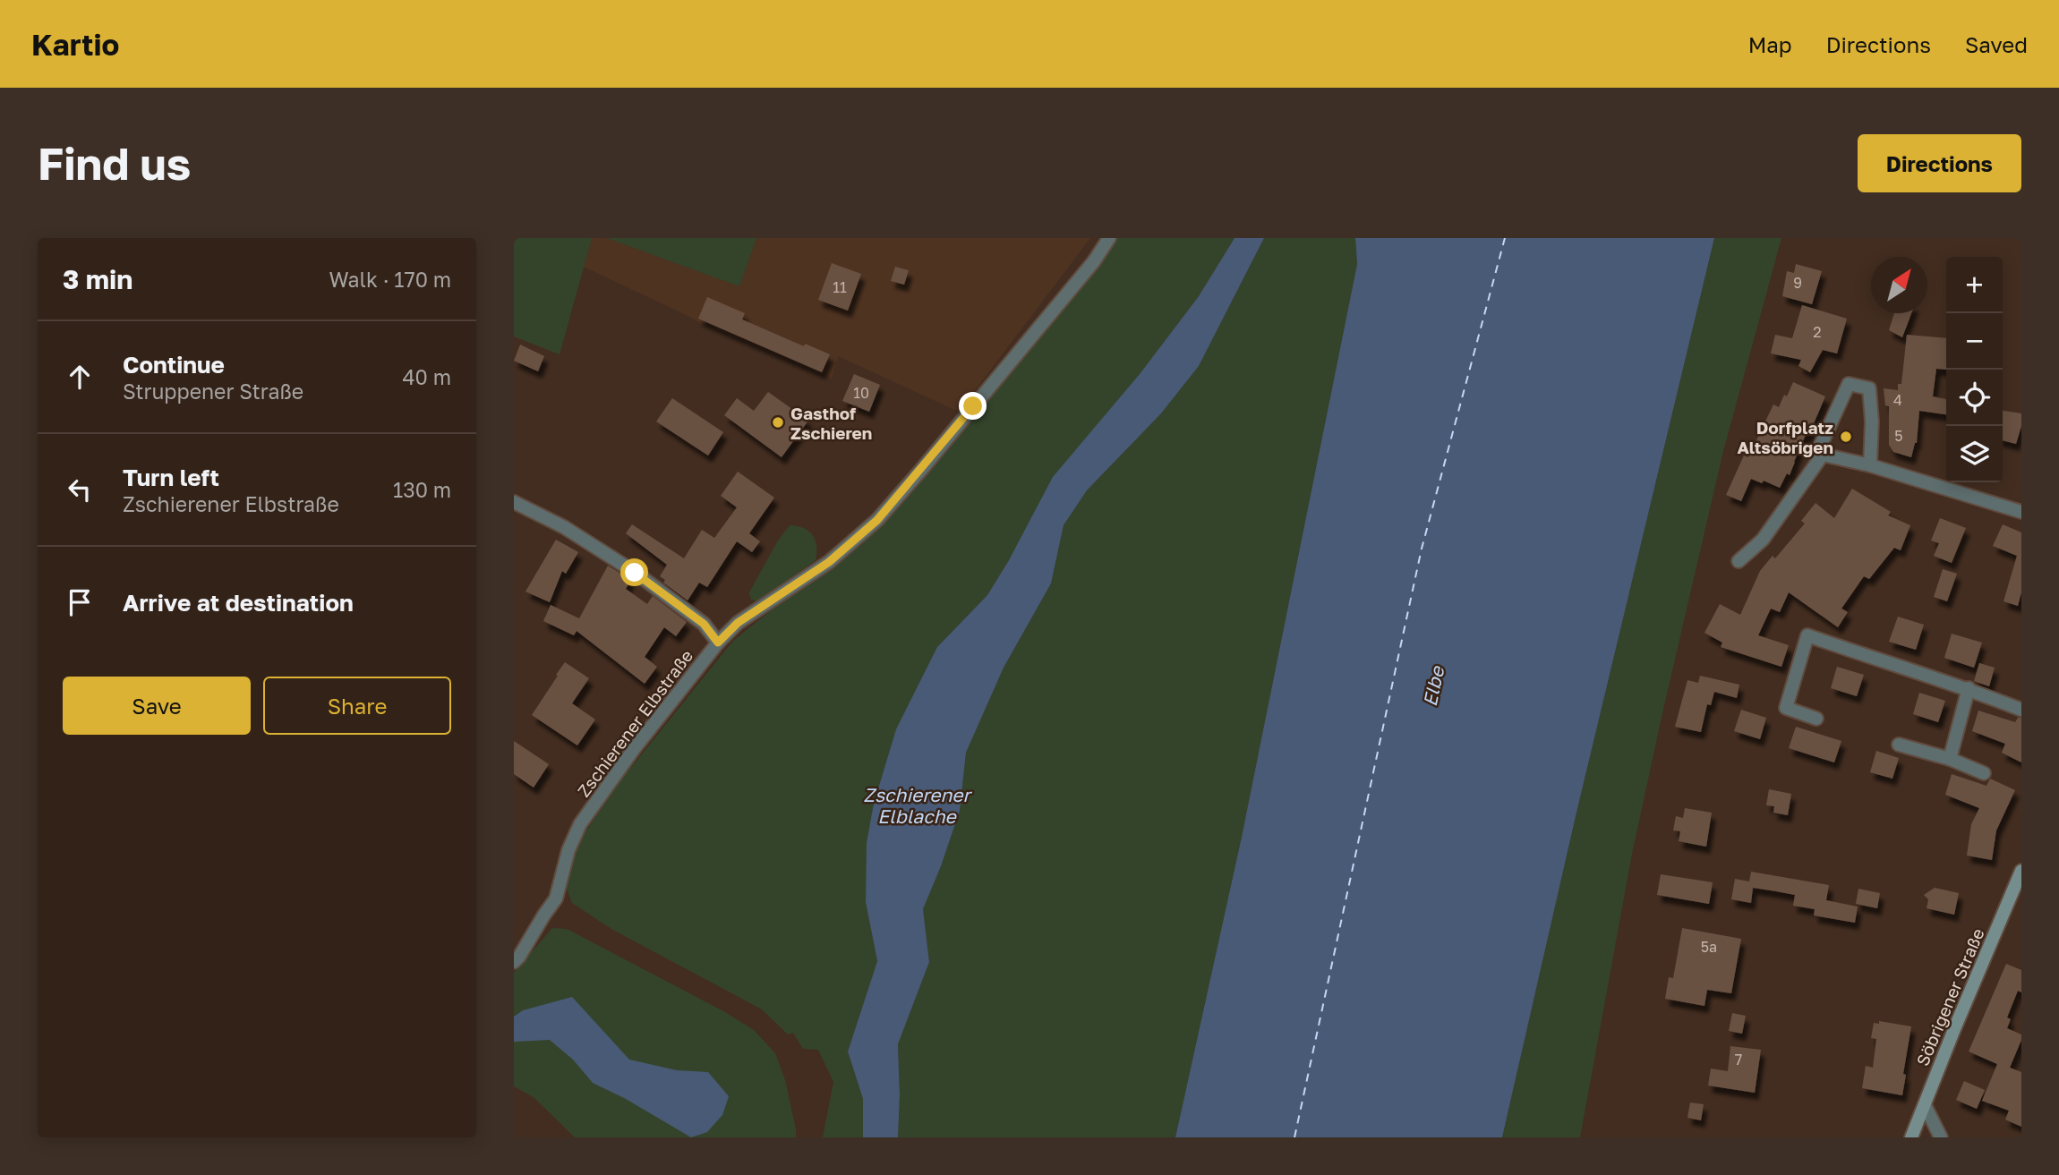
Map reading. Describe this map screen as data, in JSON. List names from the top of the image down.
{
  "streets": {
    "street": ["Zschierener Elbstraße", "Söbrigener Straße"]
  },
  "water": ["Elbe", "Zschierener Elblache"],
  "places": ["Gasthof Zschieren", "Dorfplatz Altsöbrigen"],
  "house_numbers": [
    "9",
    "11",
    "2",
    "10",
    "4",
    "5",
    "5a",
    "7"
  ],
  "north": "top right",
  "page": {
    "header": "Kartio",
    "nav": ["Map", "Directions", "Saved"],
    "buttons": [
      "Directions",
      ["Save", "Share"]
    ],
    "title": "Find us",
    "heading": ["3 min", "Walk · 170 m"],
    "map_buttons": ["+", "−"],
    "list": [
      ["Continue", "Struppener Straße", "40 m"],
      ["Turn left", "Zschierener Elbstraße", "130 m"],
      "Arrive at destination"
    ]
  }
}
